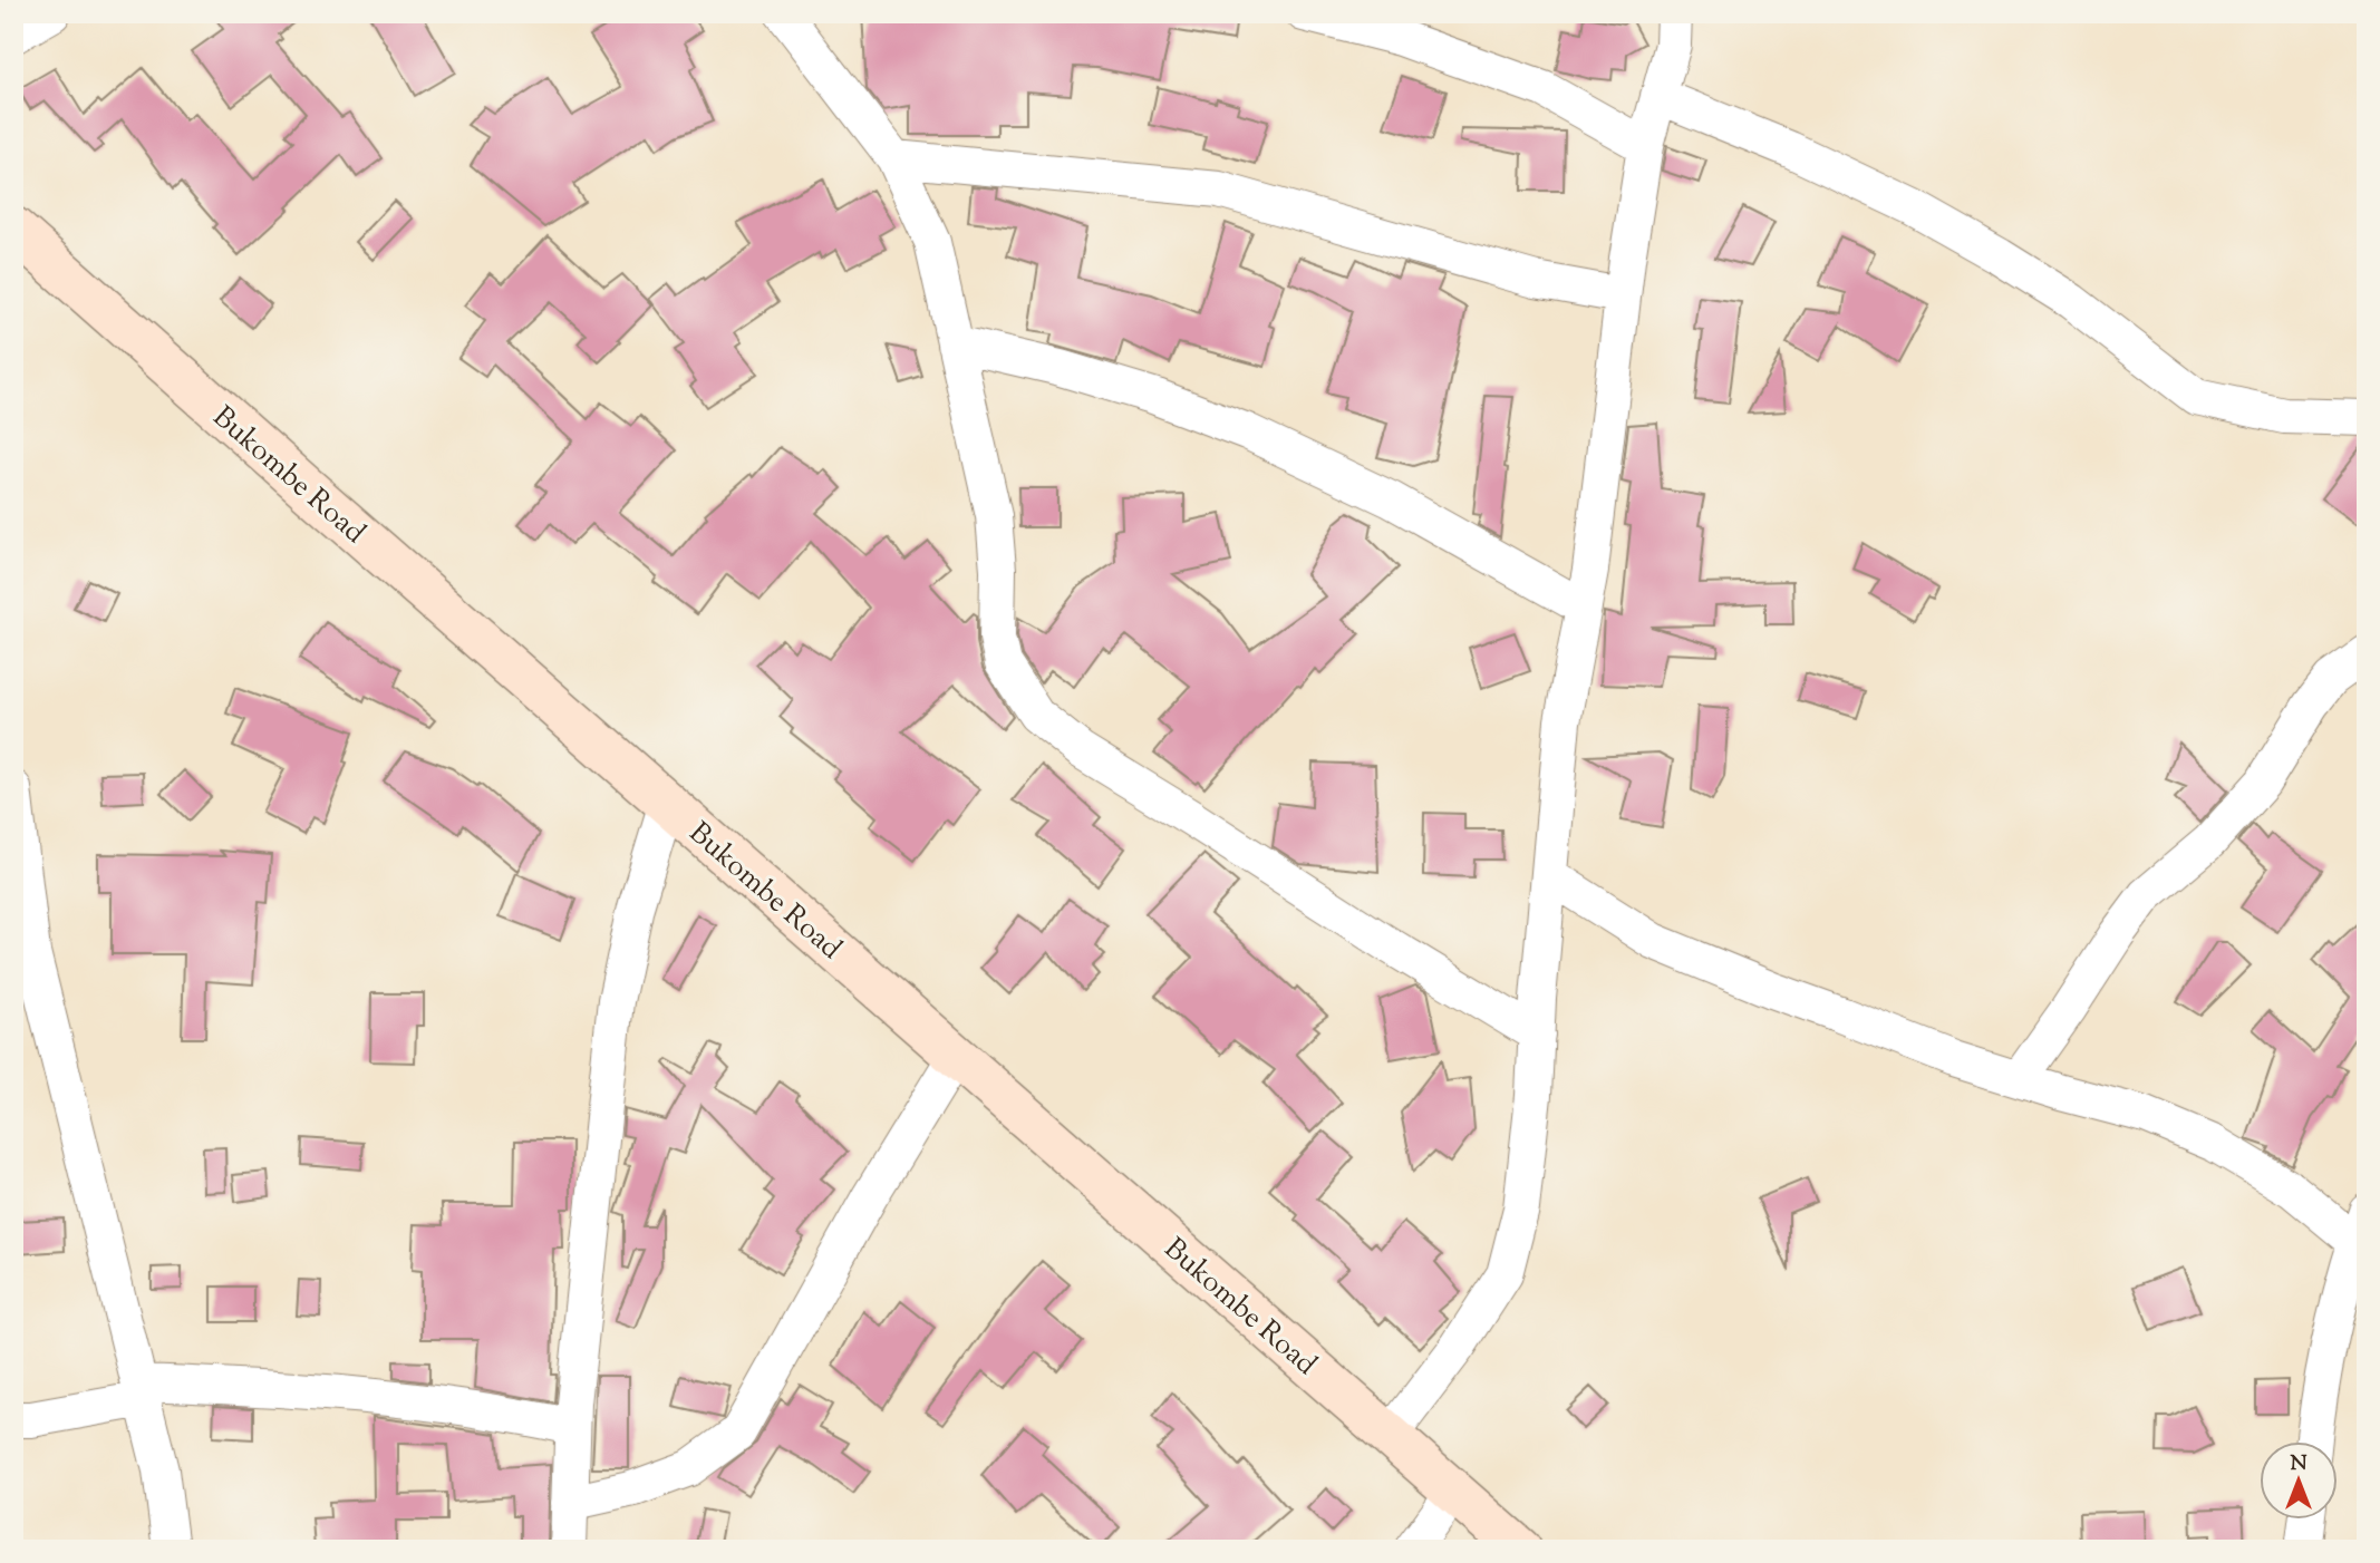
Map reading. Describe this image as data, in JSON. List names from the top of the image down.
{
  "streets": {
    "main road": ["Bukombe Road"]
  },
  "north": "top"
}
